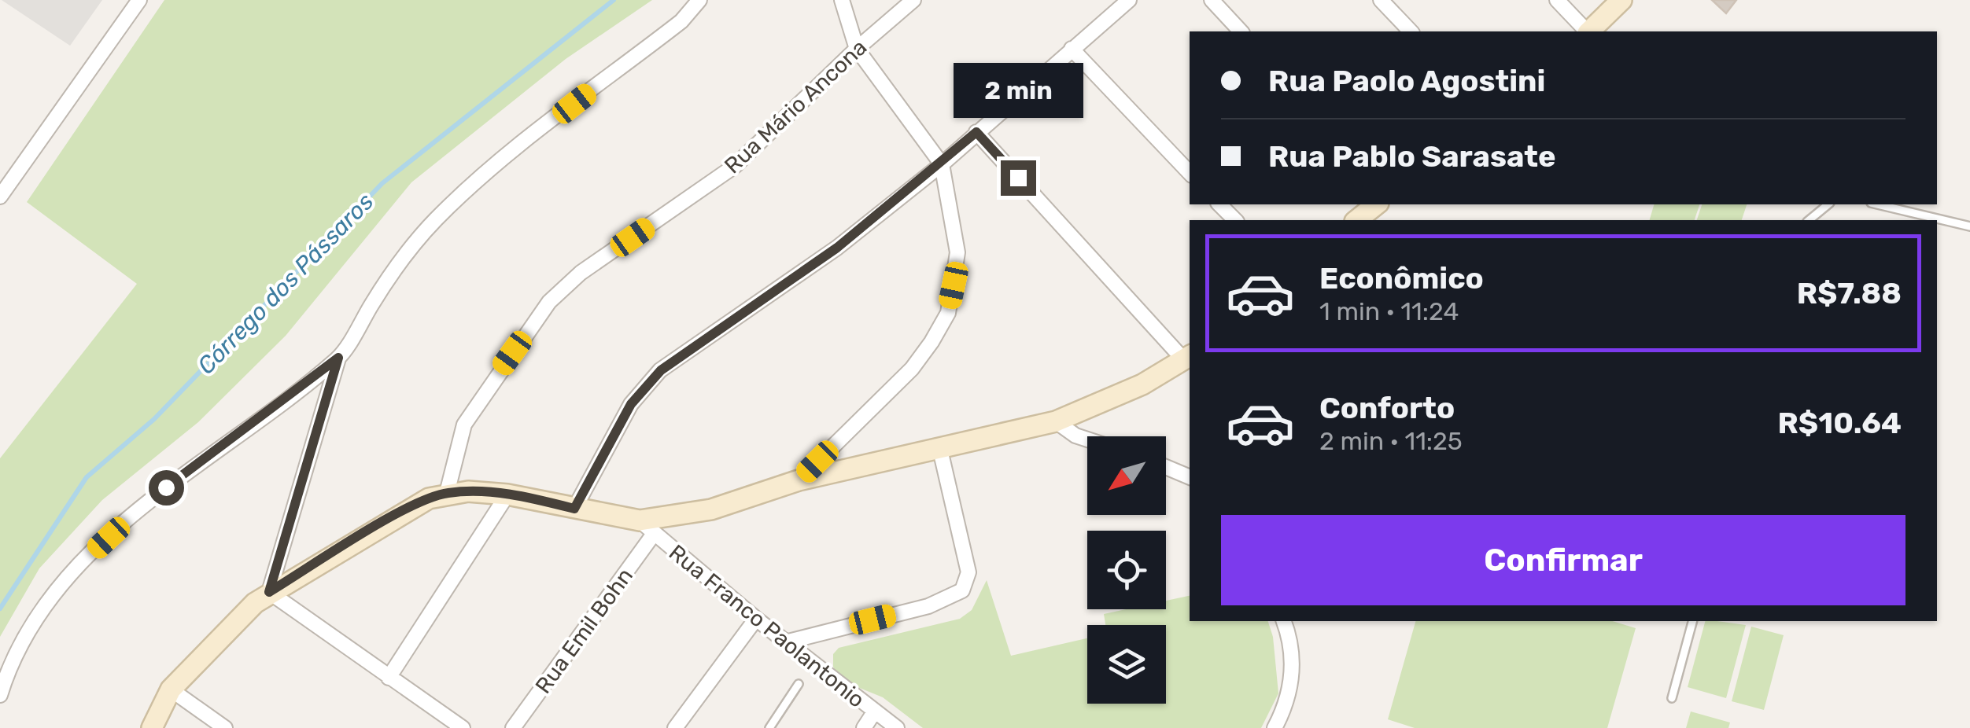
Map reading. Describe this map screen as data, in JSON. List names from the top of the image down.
{
  "streets": {
    "street": ["Rua Mário Ancona", "Rua Franco Paolantonio", "Rua Emil Bohn"]
  },
  "crossings": [
    ["Rua Franco Paolantonio", "Rua Emil Bohn"]
  ],
  "water": ["Córrego dos Pássaros"],
  "north": "bottom left",
  "page": {
    "banner": ["Rua Paolo Agostini", "Rua Pablo Sarasate"],
    "bubble": "2 min",
    "list": [
      {
        "name": "Econômico",
        "note": "1 min · 11:24",
        "value": "R$7.88"
      },
      {
        "name": "Conforto",
        "note": "2 min · 11:25",
        "value": "R$10.64"
      }
    ],
    "buttons": "Confirmar"
  }
}
